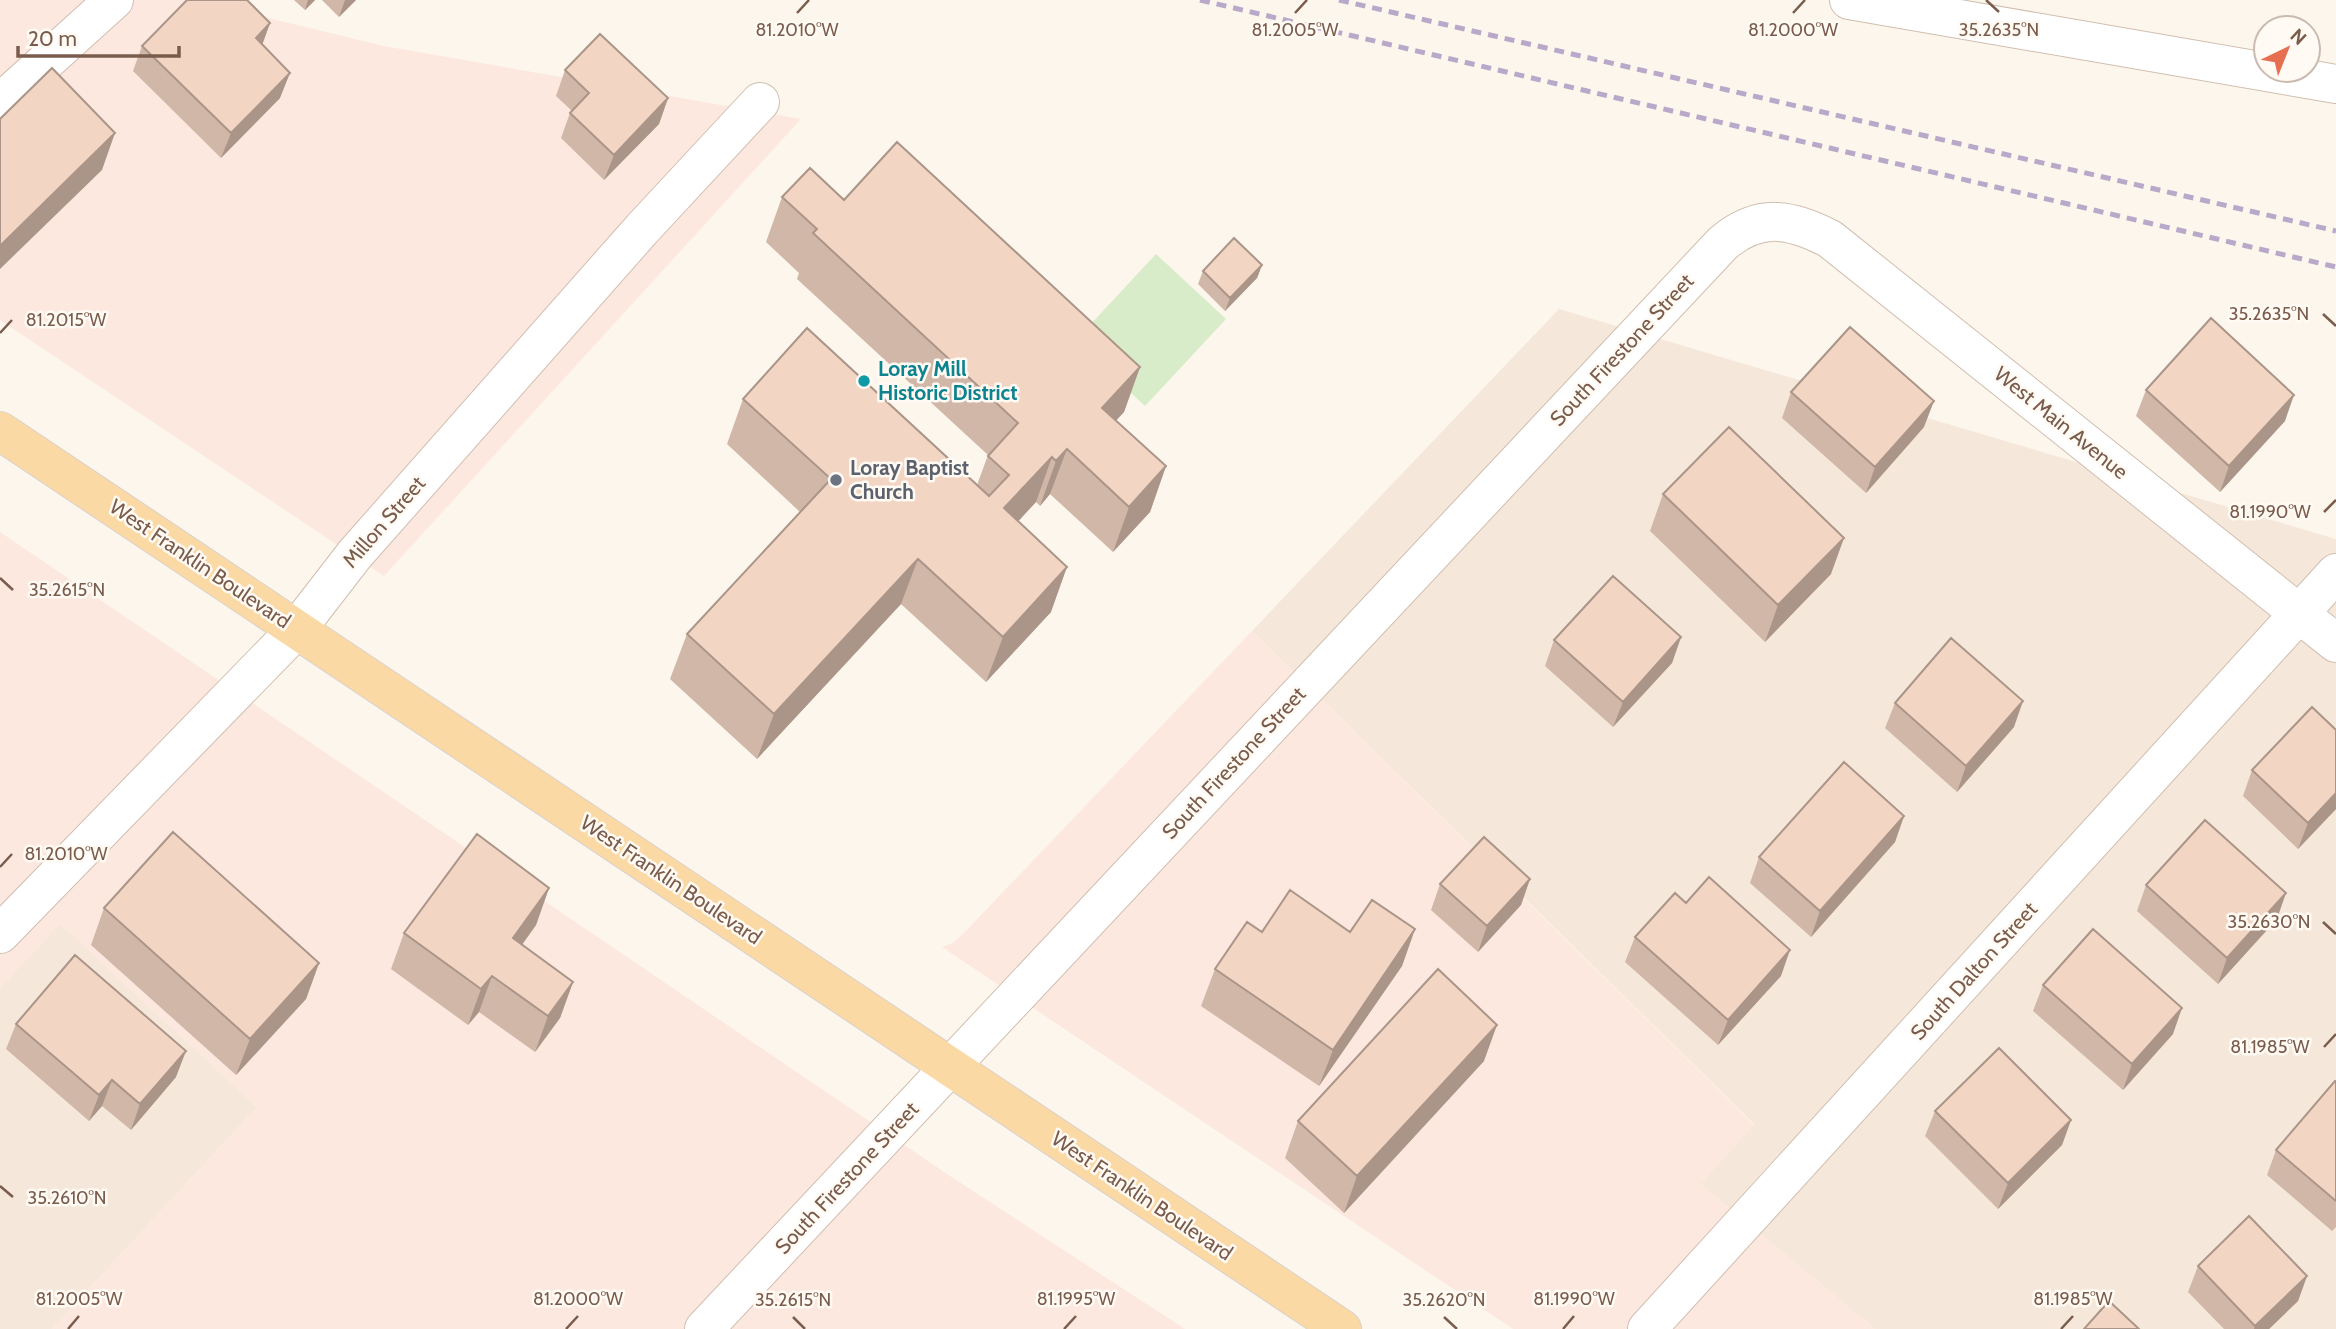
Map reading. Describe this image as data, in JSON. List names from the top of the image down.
{
  "streets": {
    "main road": ["West Franklin Boulevard"],
    "street": [
      "South Firestone Street",
      "West Main Avenue",
      "Millon Street",
      "South Dalton Street"
    ]
  },
  "crossings": [
    ["South Firestone Street", "West Main Avenue"],
    ["South Firestone Street", "West Franklin Boulevard"],
    ["West Main Avenue", "South Dalton Street"],
    ["Millon Street", "West Franklin Boulevard"]
  ],
  "places": ["Loray Mill Historic District", "Loray Baptist Church"],
  "scale_bar": "20 m",
  "north": "top right",
  "coordinates": [
    "35.2635°N",
    "81.2010°W",
    "81.2005°W",
    "81.2000°W",
    "81.2015°W",
    "81.1990°W",
    "35.2615°N",
    "35.2630°N",
    "81.1985°W",
    "35.2610°N",
    "81.1995°W",
    "35.2620°N"
  ]
}
